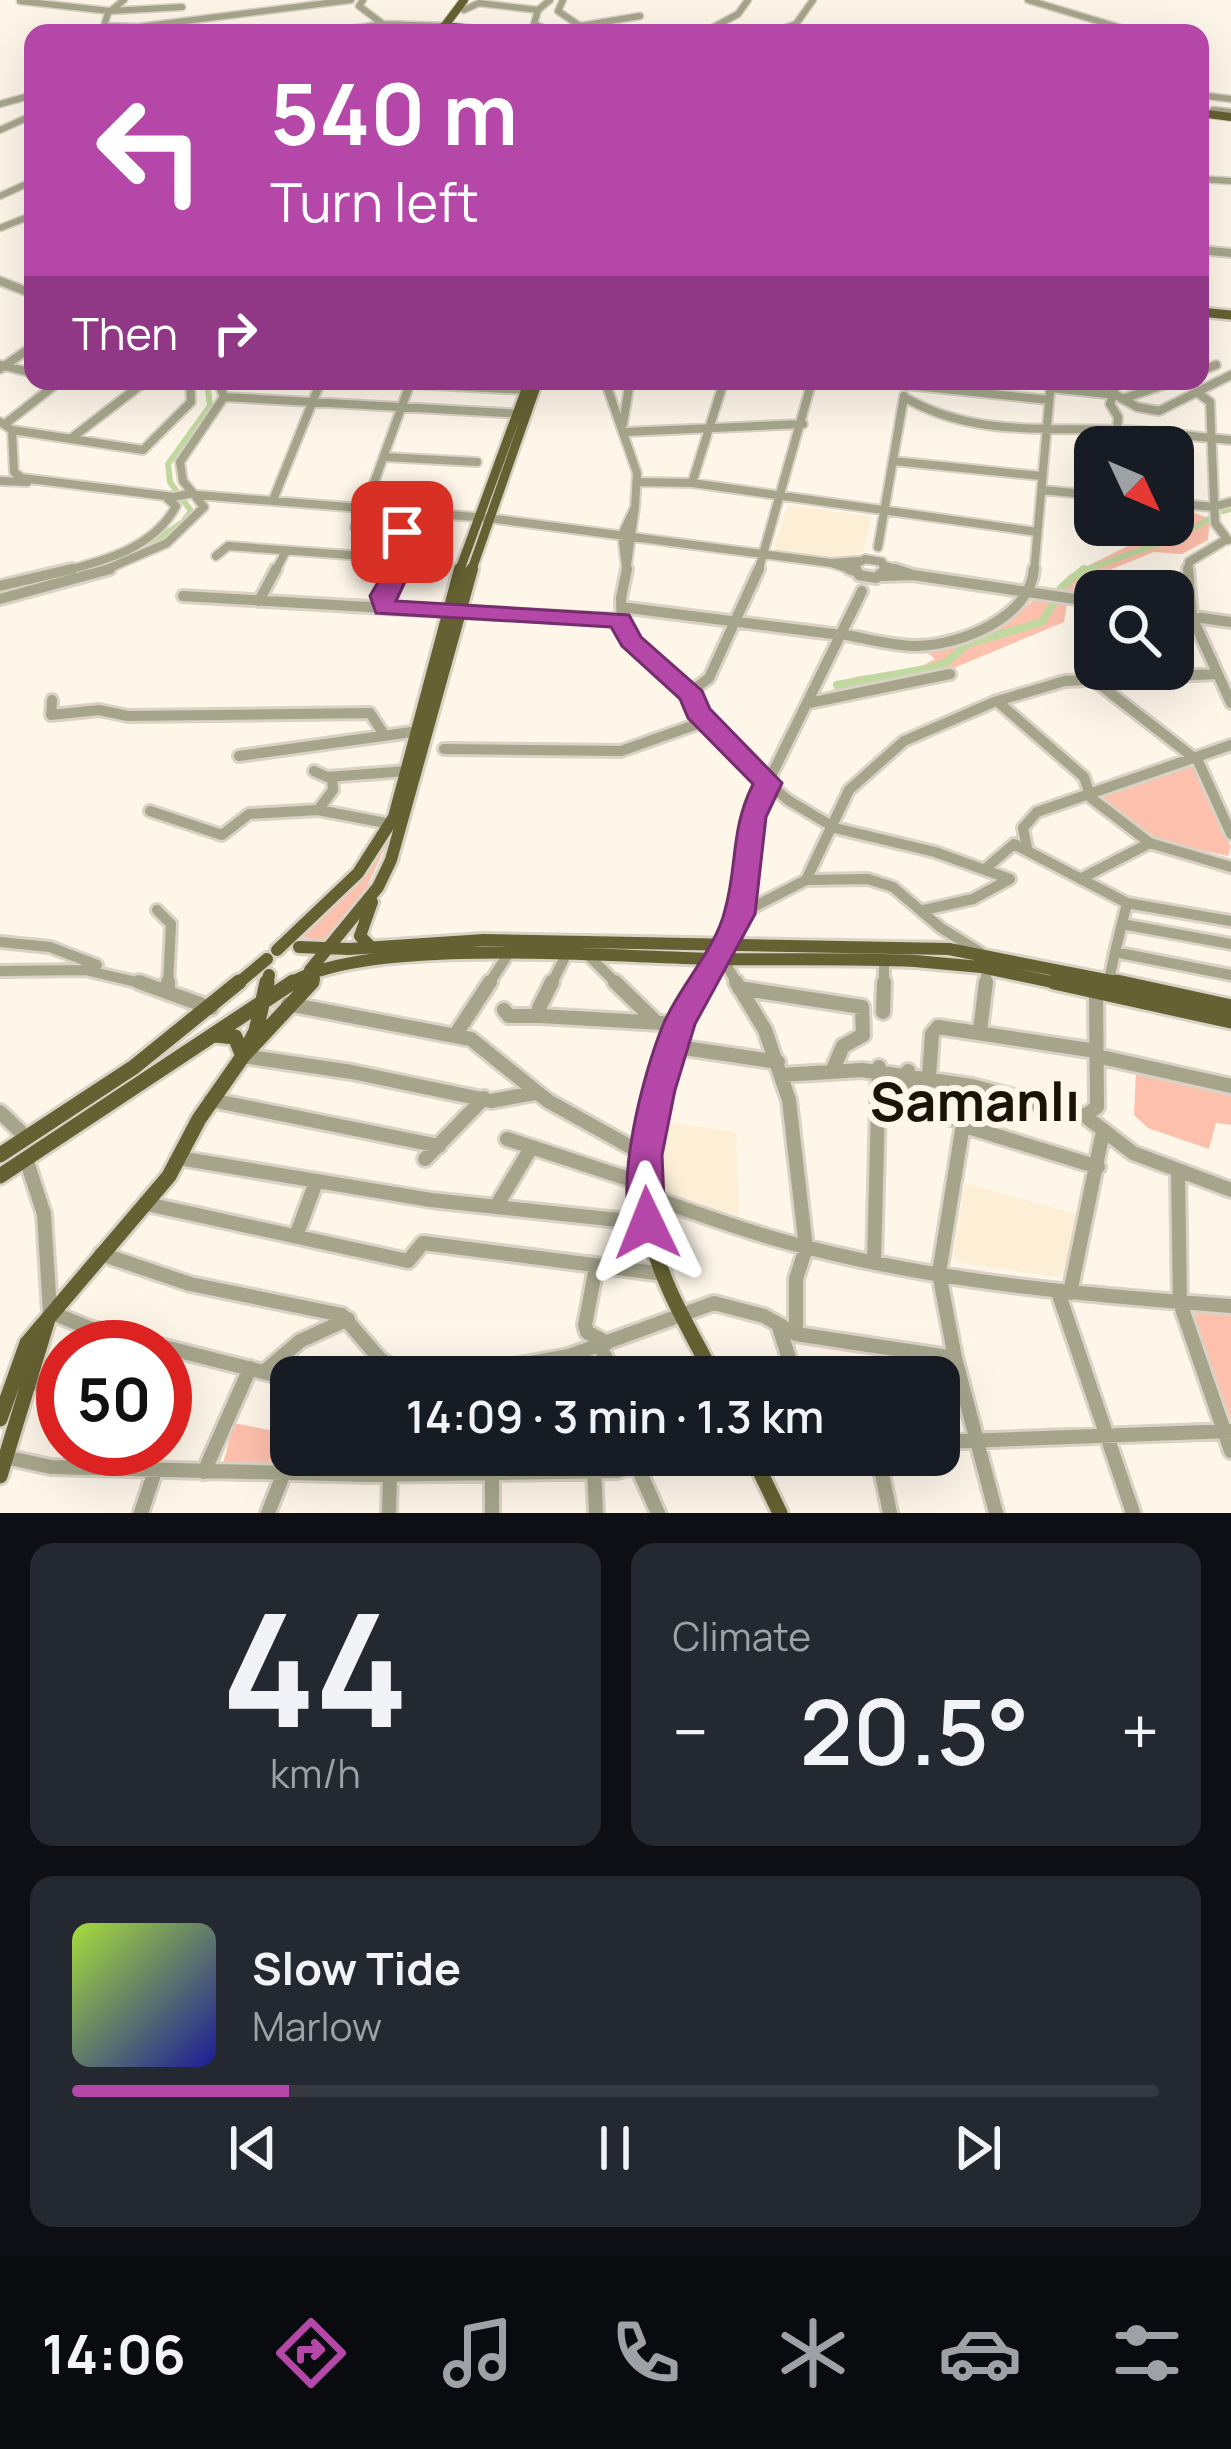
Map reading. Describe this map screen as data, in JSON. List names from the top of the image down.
{
  "districts": ["Samanlı"],
  "north": "bottom right",
  "page": {
    "turn": ["540 m", "Turn left"],
    "then": "Then",
    "limit": "50",
    "trip": "14:09 · 3 min · 1.3 km",
    "tile": [
      ["44", "km/h"],
      "Climate"
    ],
    "heat": ["−", "20.5°", "+"],
    "song": ["Slow Tide", "Marlow"],
    "tabs": "14:06"
  }
}
